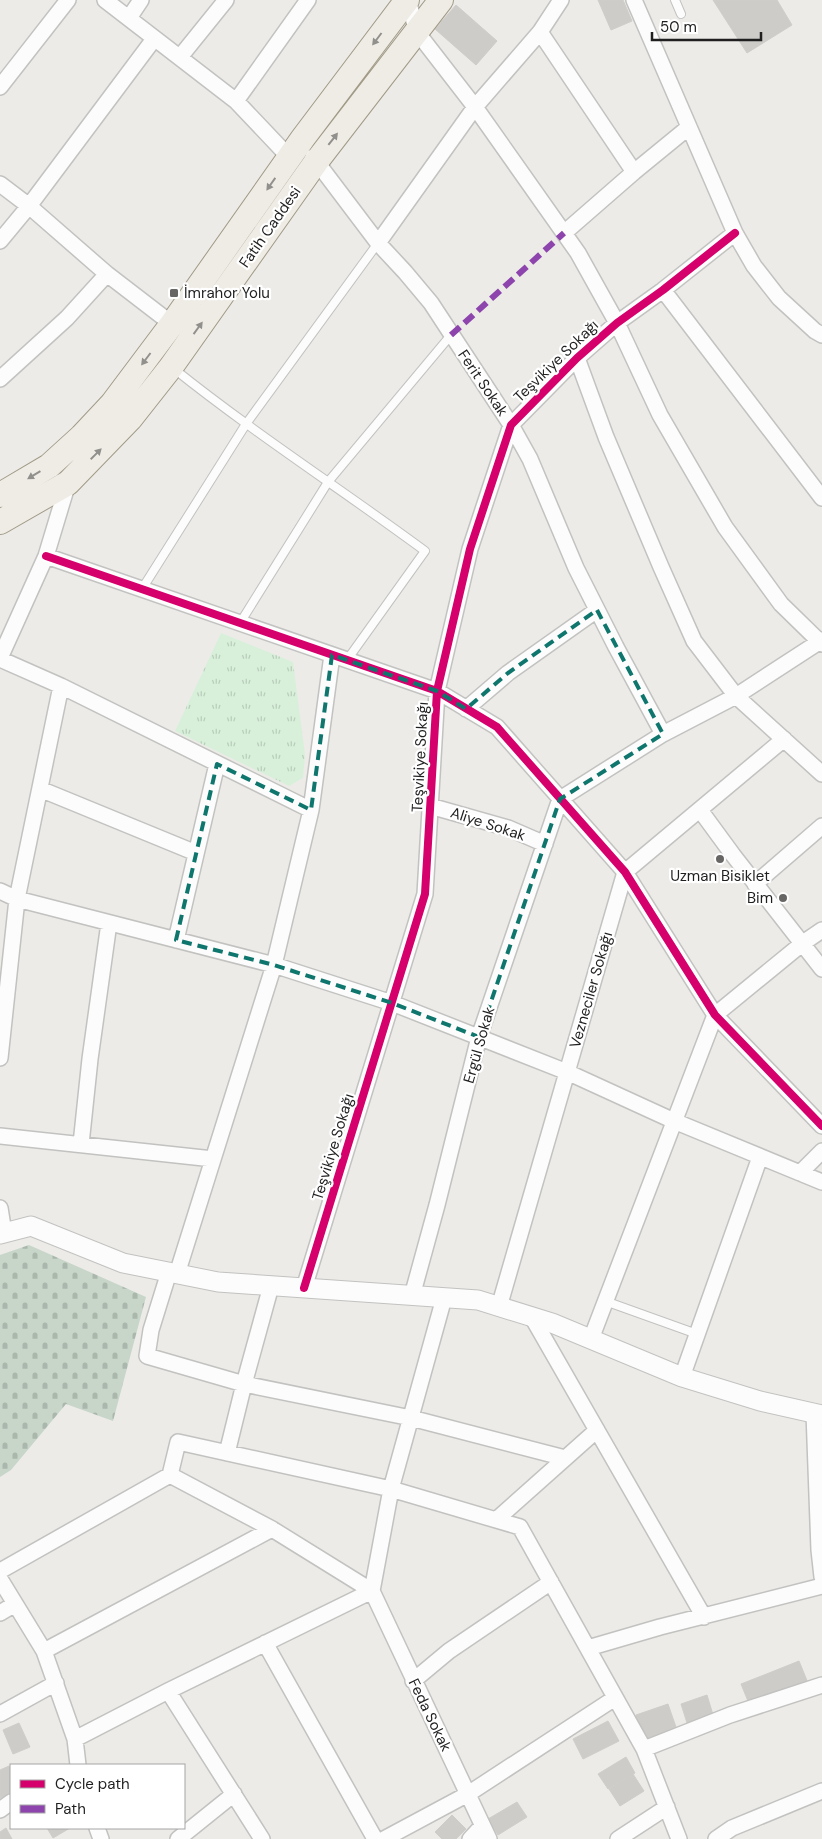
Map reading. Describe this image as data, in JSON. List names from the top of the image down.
{
  "streets": {
    "main road": ["Fatih Caddesi"],
    "street": [
      "Teşvikiye Sokağı",
      "Ferit Sokak",
      "Aliye Sokak",
      "Vezneciler Sokağı",
      "Ergül Sokak",
      "Feda Sokak"
    ]
  },
  "crossings": [
    ["Fatih Caddesi", "Ferit Sokak"],
    ["Teşvikiye Sokağı", "Ferit Sokak"],
    ["Teşvikiye Sokağı", "Aliye Sokak"],
    ["Aliye Sokak", "Ergül Sokak"]
  ],
  "places": {
    "transit": ["İmrahor Yolu"],
    "other": ["Uzman Bisiklet", "Bim"]
  },
  "legend": ["Cycle path", "Path"],
  "scale_bar": "50 m"
}
